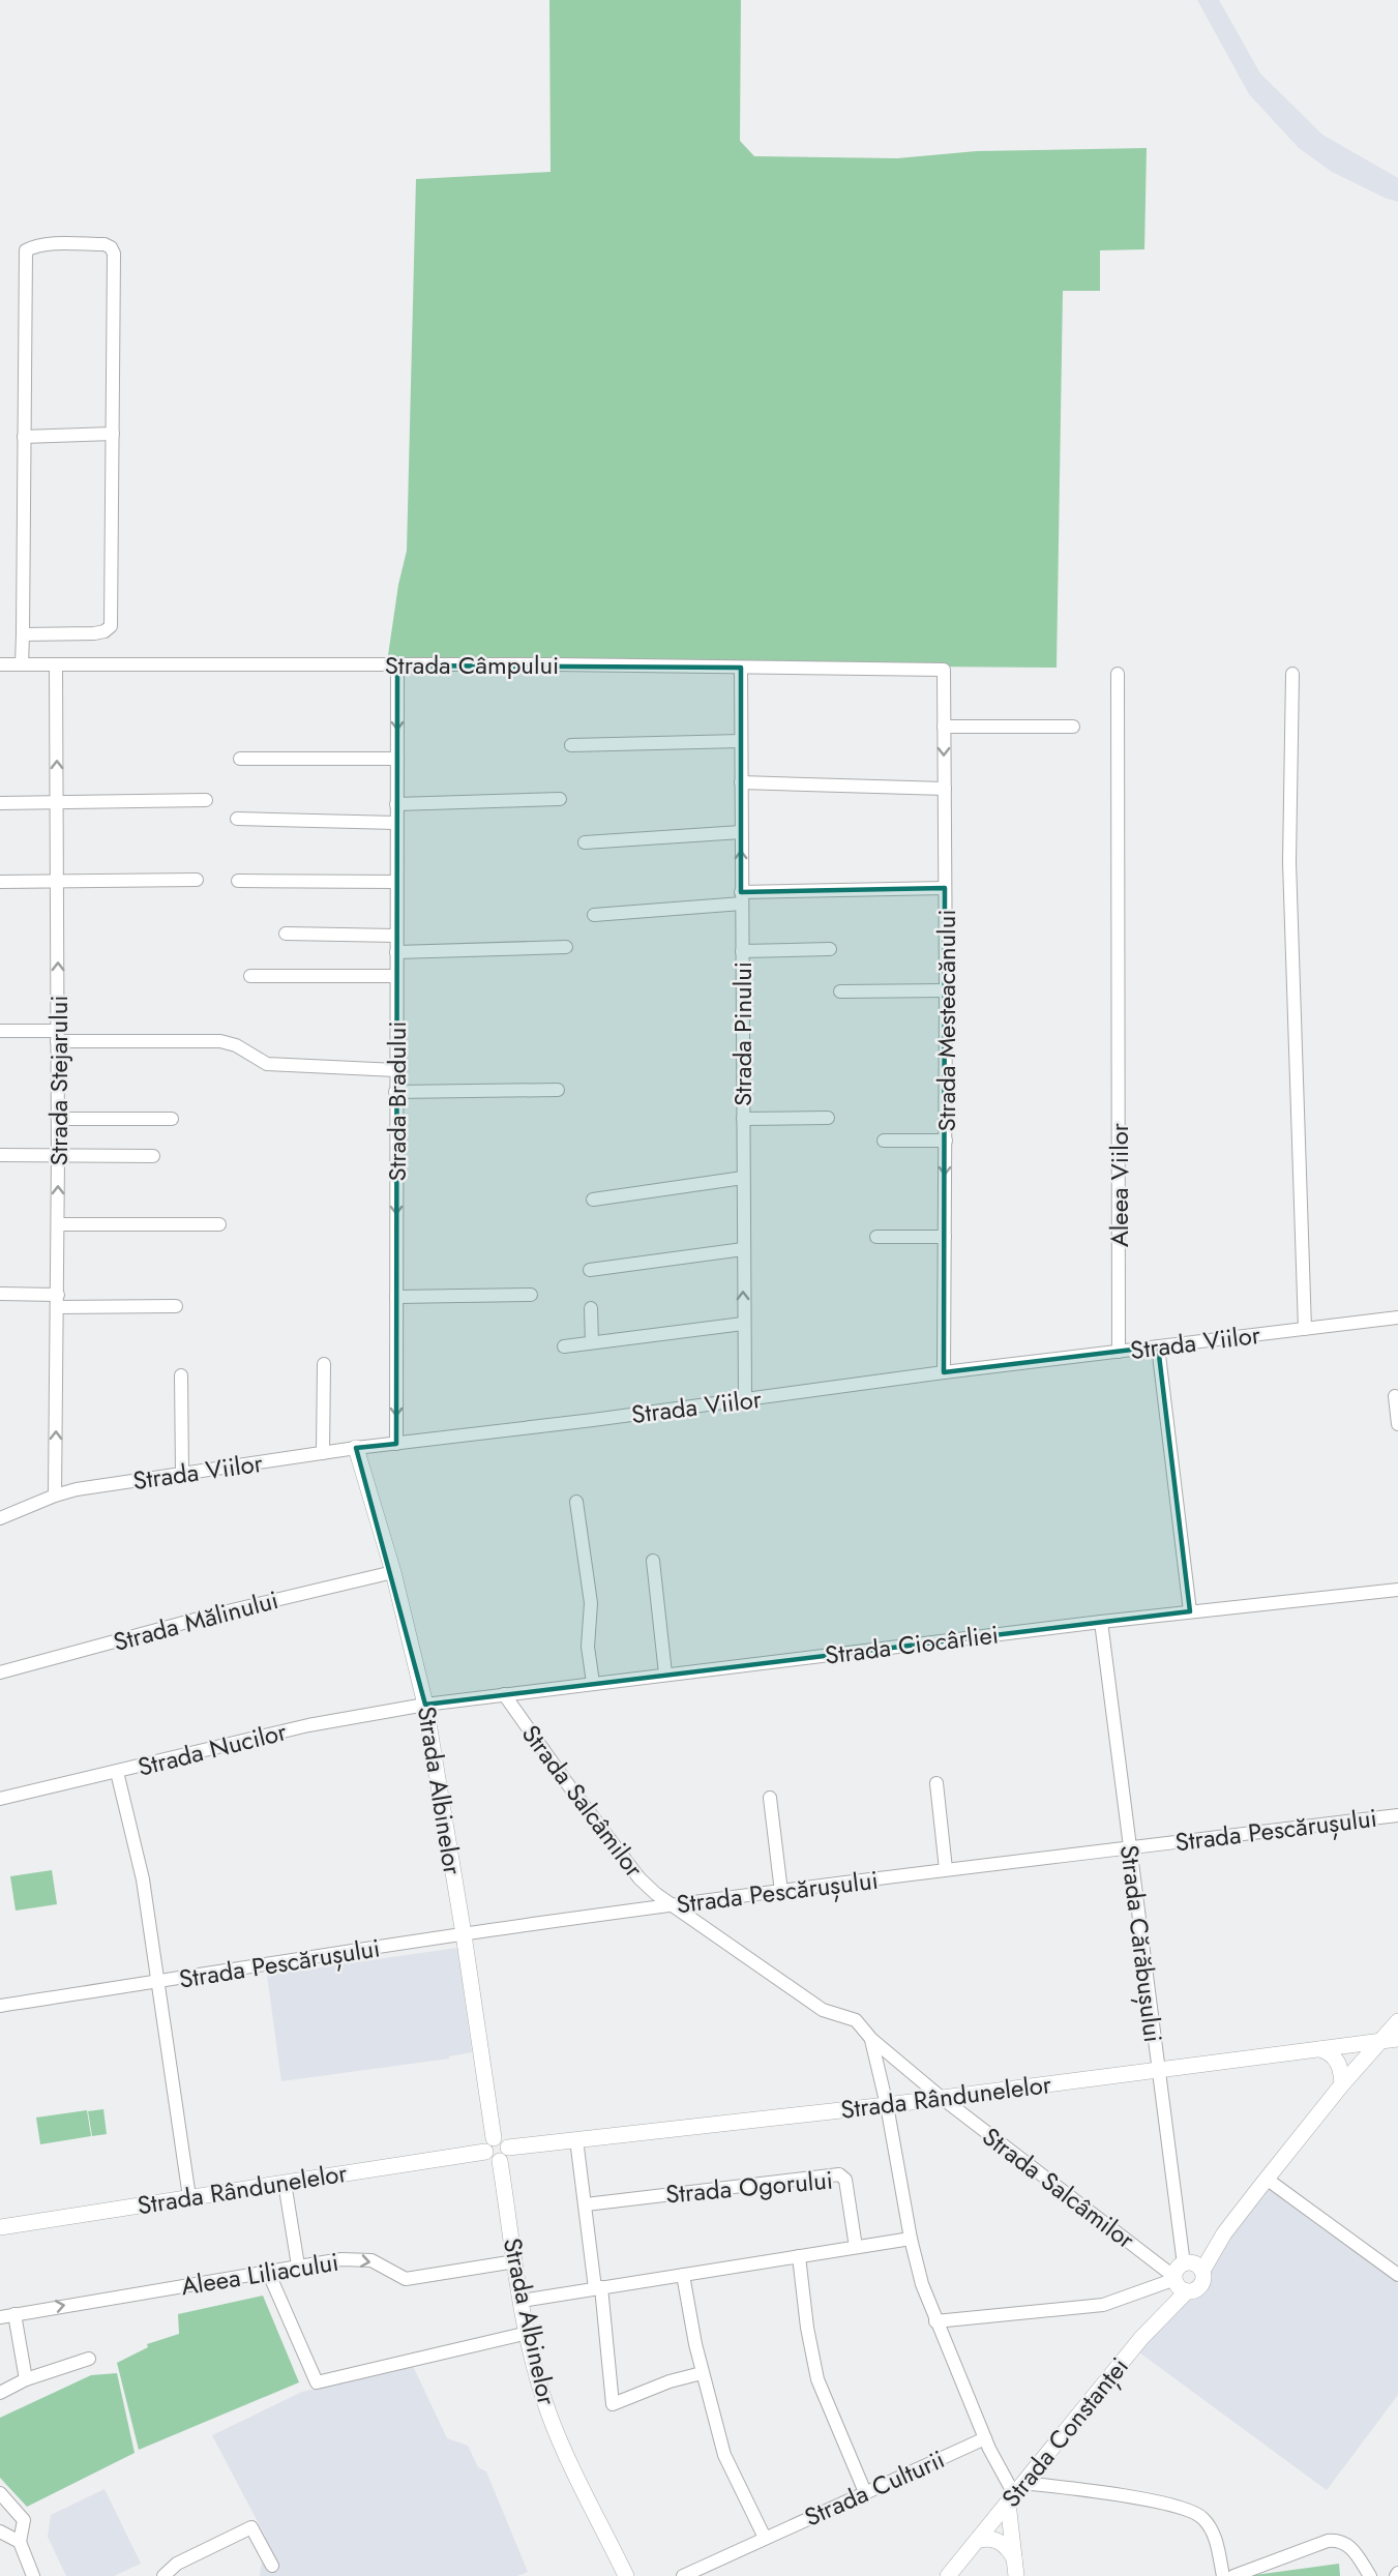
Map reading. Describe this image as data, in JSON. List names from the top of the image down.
{
  "streets": {
    "street": [
      "Strada Câmpului",
      "Strada Mesteacănului",
      "Strada Pinului",
      "Strada Stejarului",
      "Strada Bradului",
      "Aleea Viilor",
      "Strada Viilor",
      "Strada Mălinului",
      "Strada Ciocârliei",
      "Strada Nucilor",
      "Strada Albinelor",
      "Strada Salcâmilor",
      "Strada Pescărușului",
      "Strada Cărăbușului",
      "Strada Rândunelelor",
      "Strada Ogorului",
      "Aleea Liliacului",
      "Strada Constanței",
      "Strada Culturii"
    ]
  },
  "crossings": [
    ["Strada Câmpului", "Strada Mesteacănului"],
    ["Strada Câmpului", "Strada Pinului"],
    ["Strada Câmpului", "Strada Stejarului"],
    ["Strada Câmpului", "Strada Bradului"],
    ["Strada Mesteacănului", "Strada Viilor"],
    ["Strada Pinului", "Strada Viilor"],
    ["Strada Stejarului", "Strada Viilor"],
    ["Strada Bradului", "Strada Viilor"],
    ["Aleea Viilor", "Strada Viilor"],
    ["Strada Viilor", "Strada Albinelor"],
    ["Strada Mălinului", "Strada Albinelor"],
    ["Strada Ciocârliei", "Strada Nucilor"],
    ["Strada Ciocârliei", "Strada Albinelor"],
    ["Strada Ciocârliei", "Strada Salcâmilor"],
    ["Strada Ciocârliei", "Strada Cărăbușului"],
    ["Strada Nucilor", "Strada Albinelor"],
    ["Strada Nucilor", "Strada Pescărușului"],
    ["Strada Albinelor", "Strada Pescărușului"],
    ["Strada Albinelor", "Strada Rândunelelor"],
    ["Strada Albinelor", "Aleea Liliacului"],
    ["Strada Salcâmilor", "Strada Pescărușului"],
    ["Strada Salcâmilor", "Strada Cărăbușului"],
    ["Strada Salcâmilor", "Strada Rândunelelor"],
    ["Strada Salcâmilor", "Strada Constanței"],
    ["Strada Pescărușului", "Strada Cărăbușului"],
    ["Strada Pescărușului", "Strada Rândunelelor"],
    ["Strada Cărăbușului", "Strada Rândunelelor"],
    ["Strada Cărăbușului", "Strada Constanței"]
  ],
  "one_way": ["Strada Stejarului", "Strada Bradului", "Aleea Liliacului"]
}
